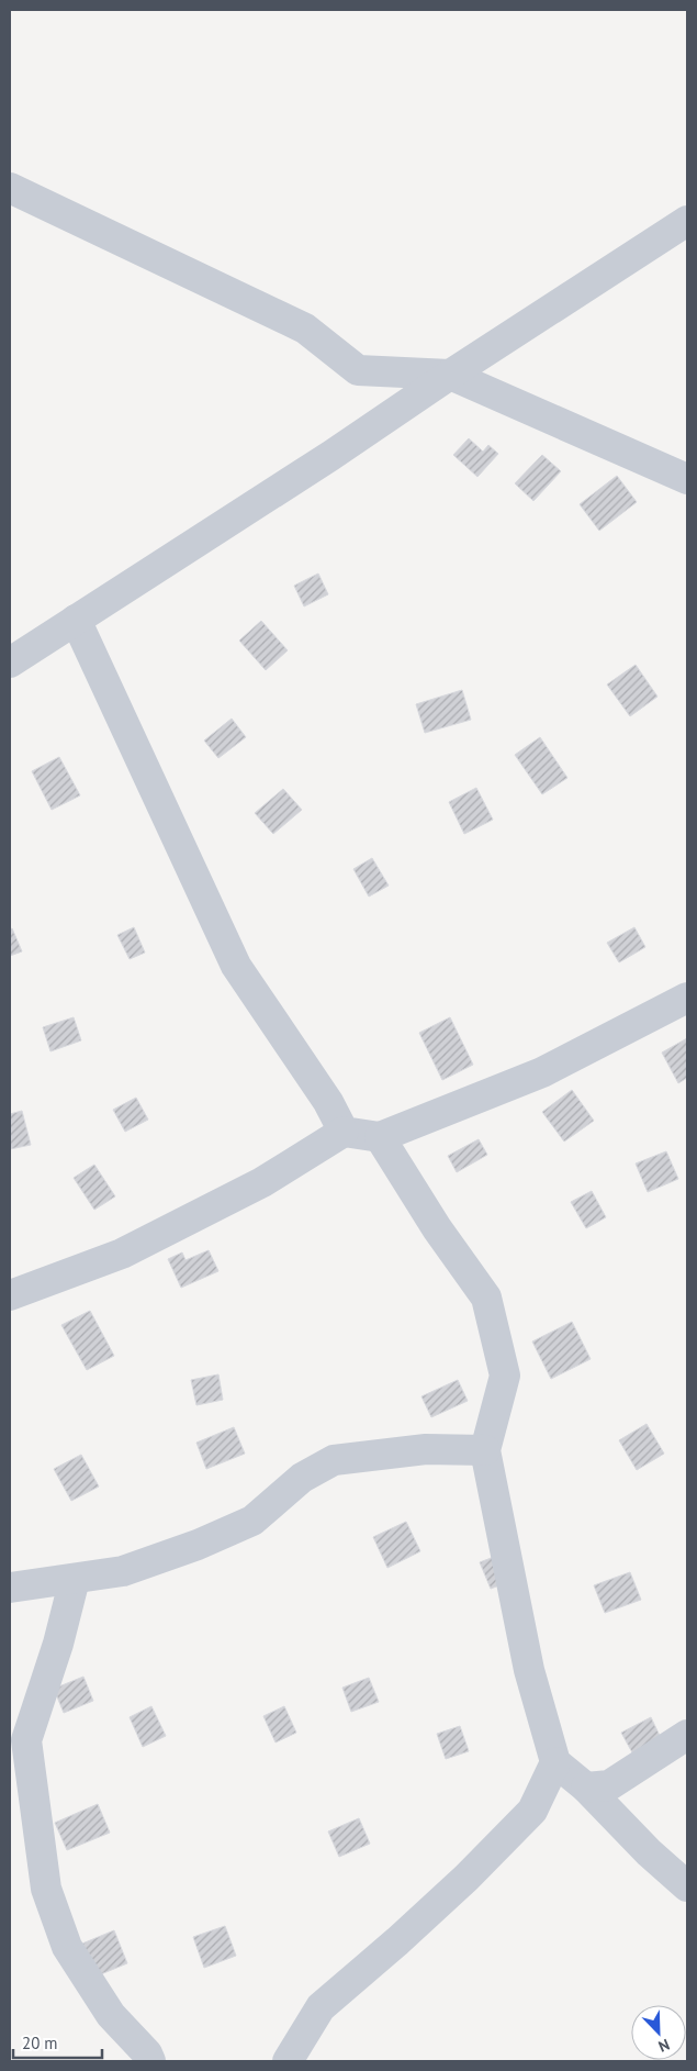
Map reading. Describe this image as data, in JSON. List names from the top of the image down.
{
  "scale_bar": "20 m",
  "north": "bottom right"
}
